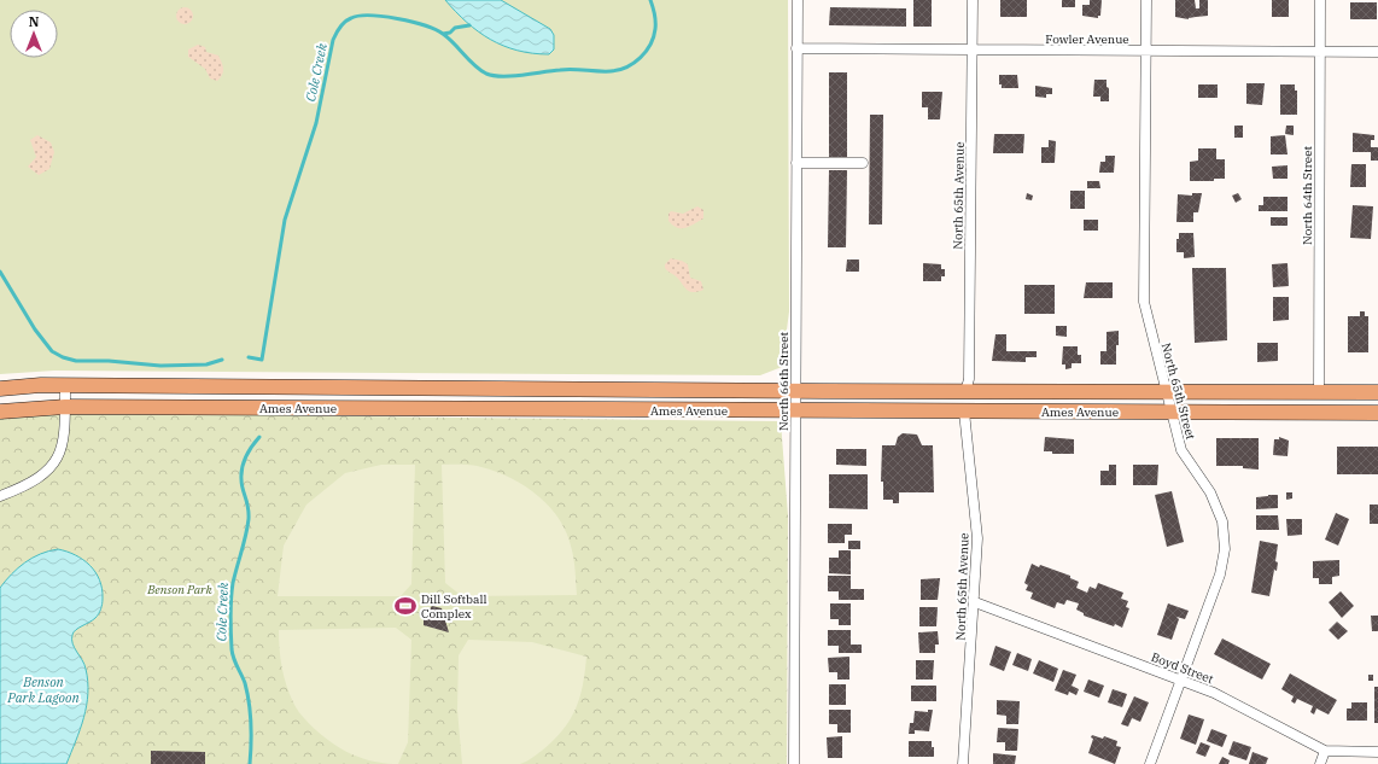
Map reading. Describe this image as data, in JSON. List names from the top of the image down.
{
  "streets": {
    "main road": ["Ames Avenue"],
    "street": [
      "Fowler Avenue",
      "North 65th Avenue",
      "North 64th Street",
      "North 66th Street",
      "North 65th Street",
      "Boyd Street"
    ]
  },
  "crossings": [
    ["Fowler Avenue", "North 65th Avenue"],
    ["Fowler Avenue", "North 64th Street"],
    ["Fowler Avenue", "North 66th Street"],
    ["Fowler Avenue", "North 65th Street"],
    ["North 65th Avenue", "Ames Avenue"],
    ["North 65th Avenue", "Boyd Street"],
    ["North 64th Street", "Ames Avenue"],
    ["North 66th Street", "Ames Avenue"],
    ["North 65th Street", "Ames Avenue"],
    ["North 65th Street", "Boyd Street"]
  ],
  "water": ["Cole Creek", "Benson Park Lagoon"],
  "parks": ["Benson Park"],
  "places": {
    "sports": ["Dill Softball Complex"]
  },
  "north": "top"
}
